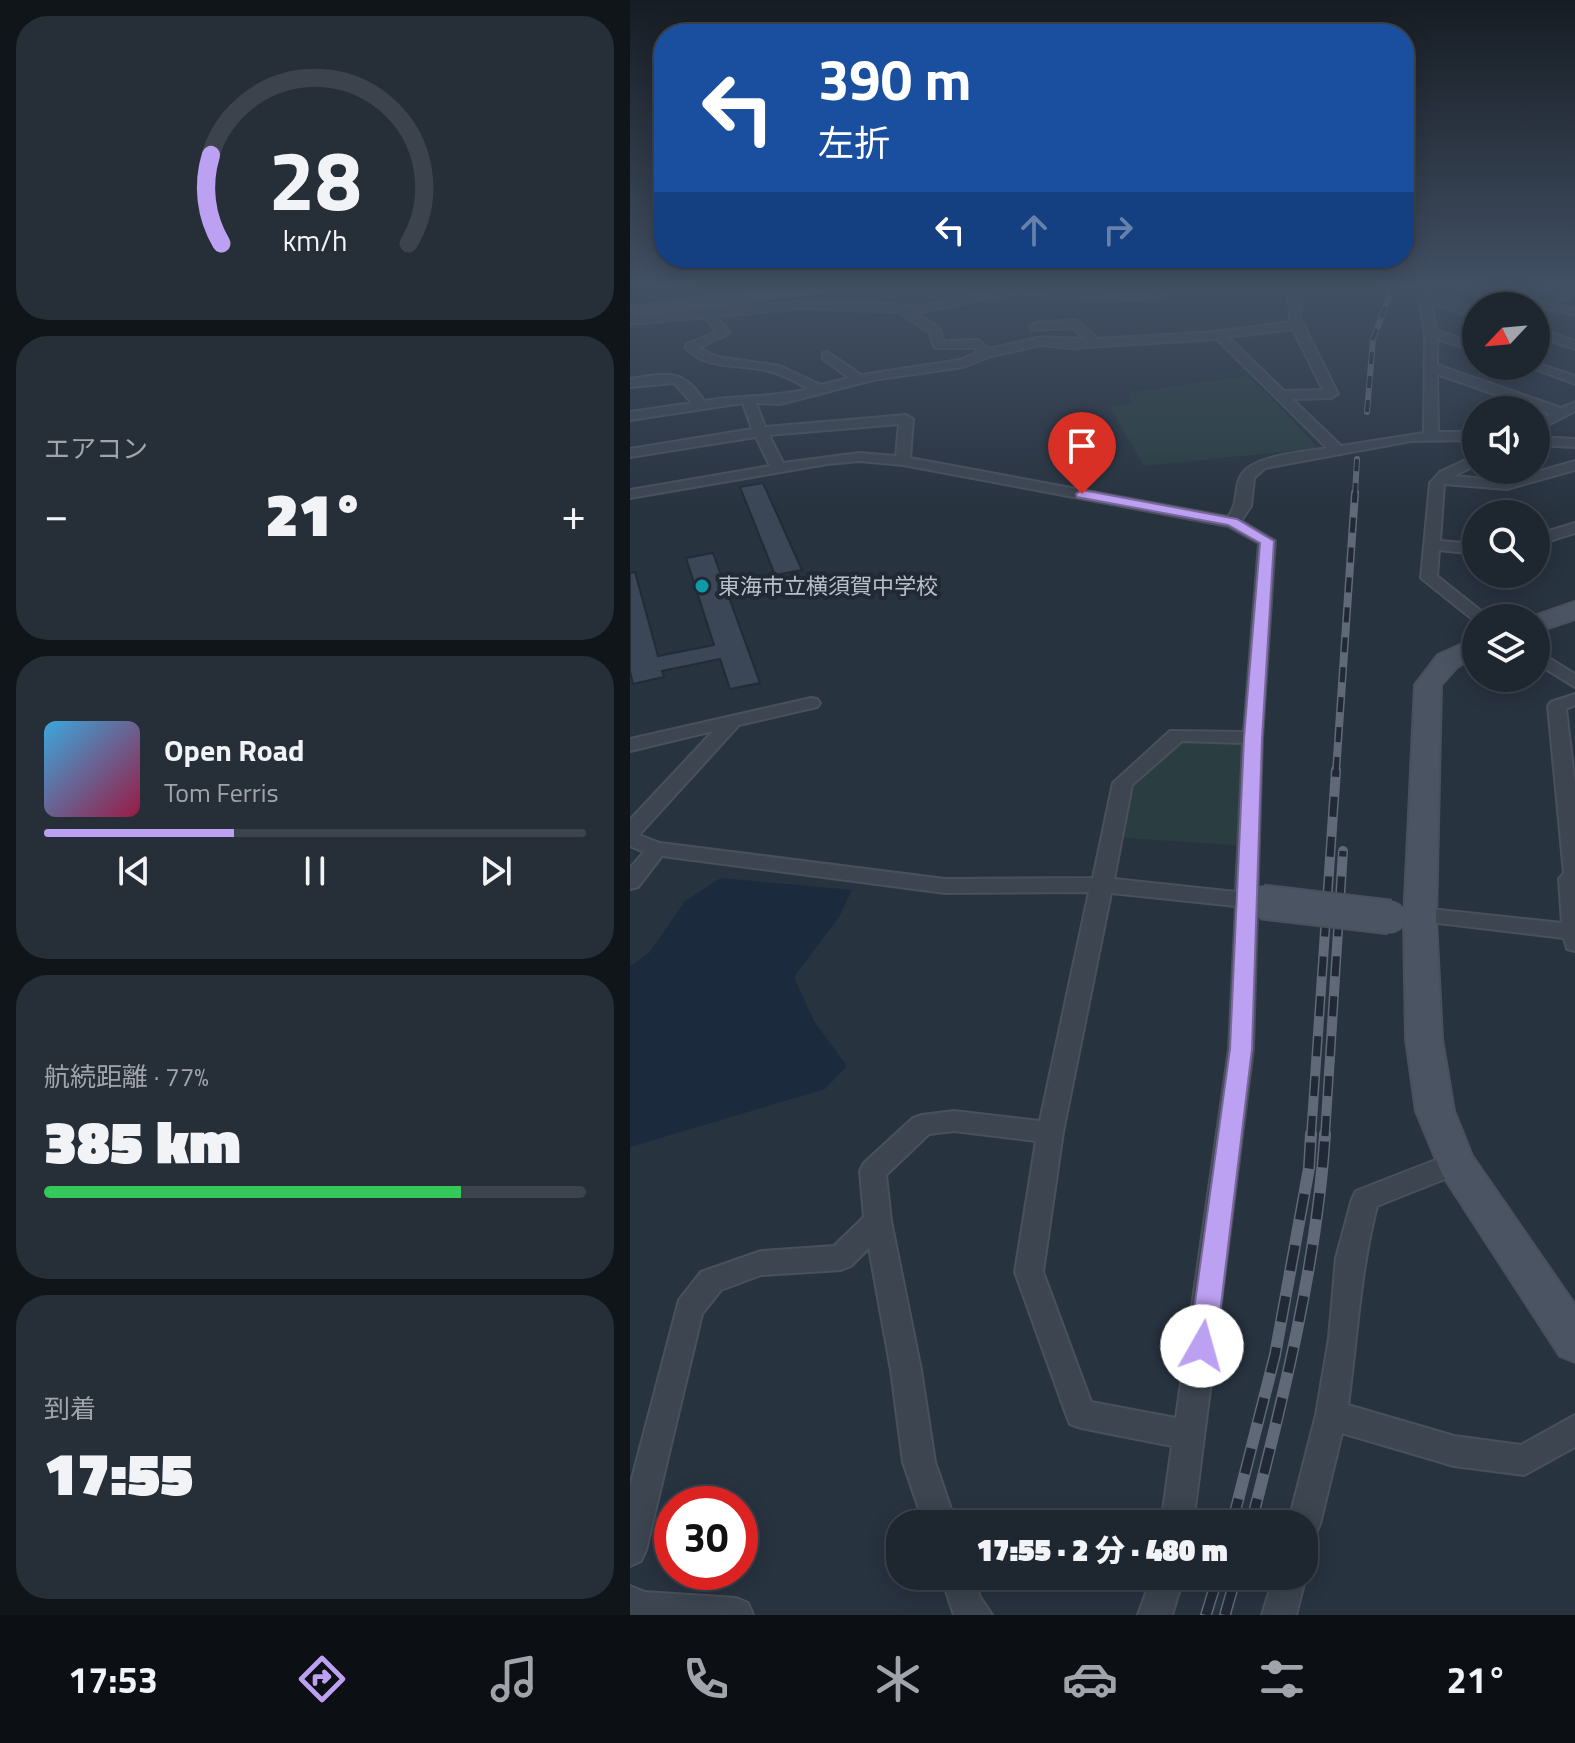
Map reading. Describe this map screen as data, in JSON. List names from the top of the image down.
{
  "places": ["東海市立横須賀中学校"],
  "north": "bottom left",
  "page": {
    "turn": ["390 m", "左折"],
    "tile": [
      "エアコン",
      ["航続距離 · 77%", "385 km"],
      ["到着", "17:55"]
    ],
    "heat": ["−", "21°", "+"],
    "song": ["Open Road", "Tom Ferris"],
    "limit": "30",
    "trip": "17:55 · 2 分 · 480 m",
    "tabs": ["17:53", "21°"],
    "gauge": ["28", "km/h"]
  }
}
